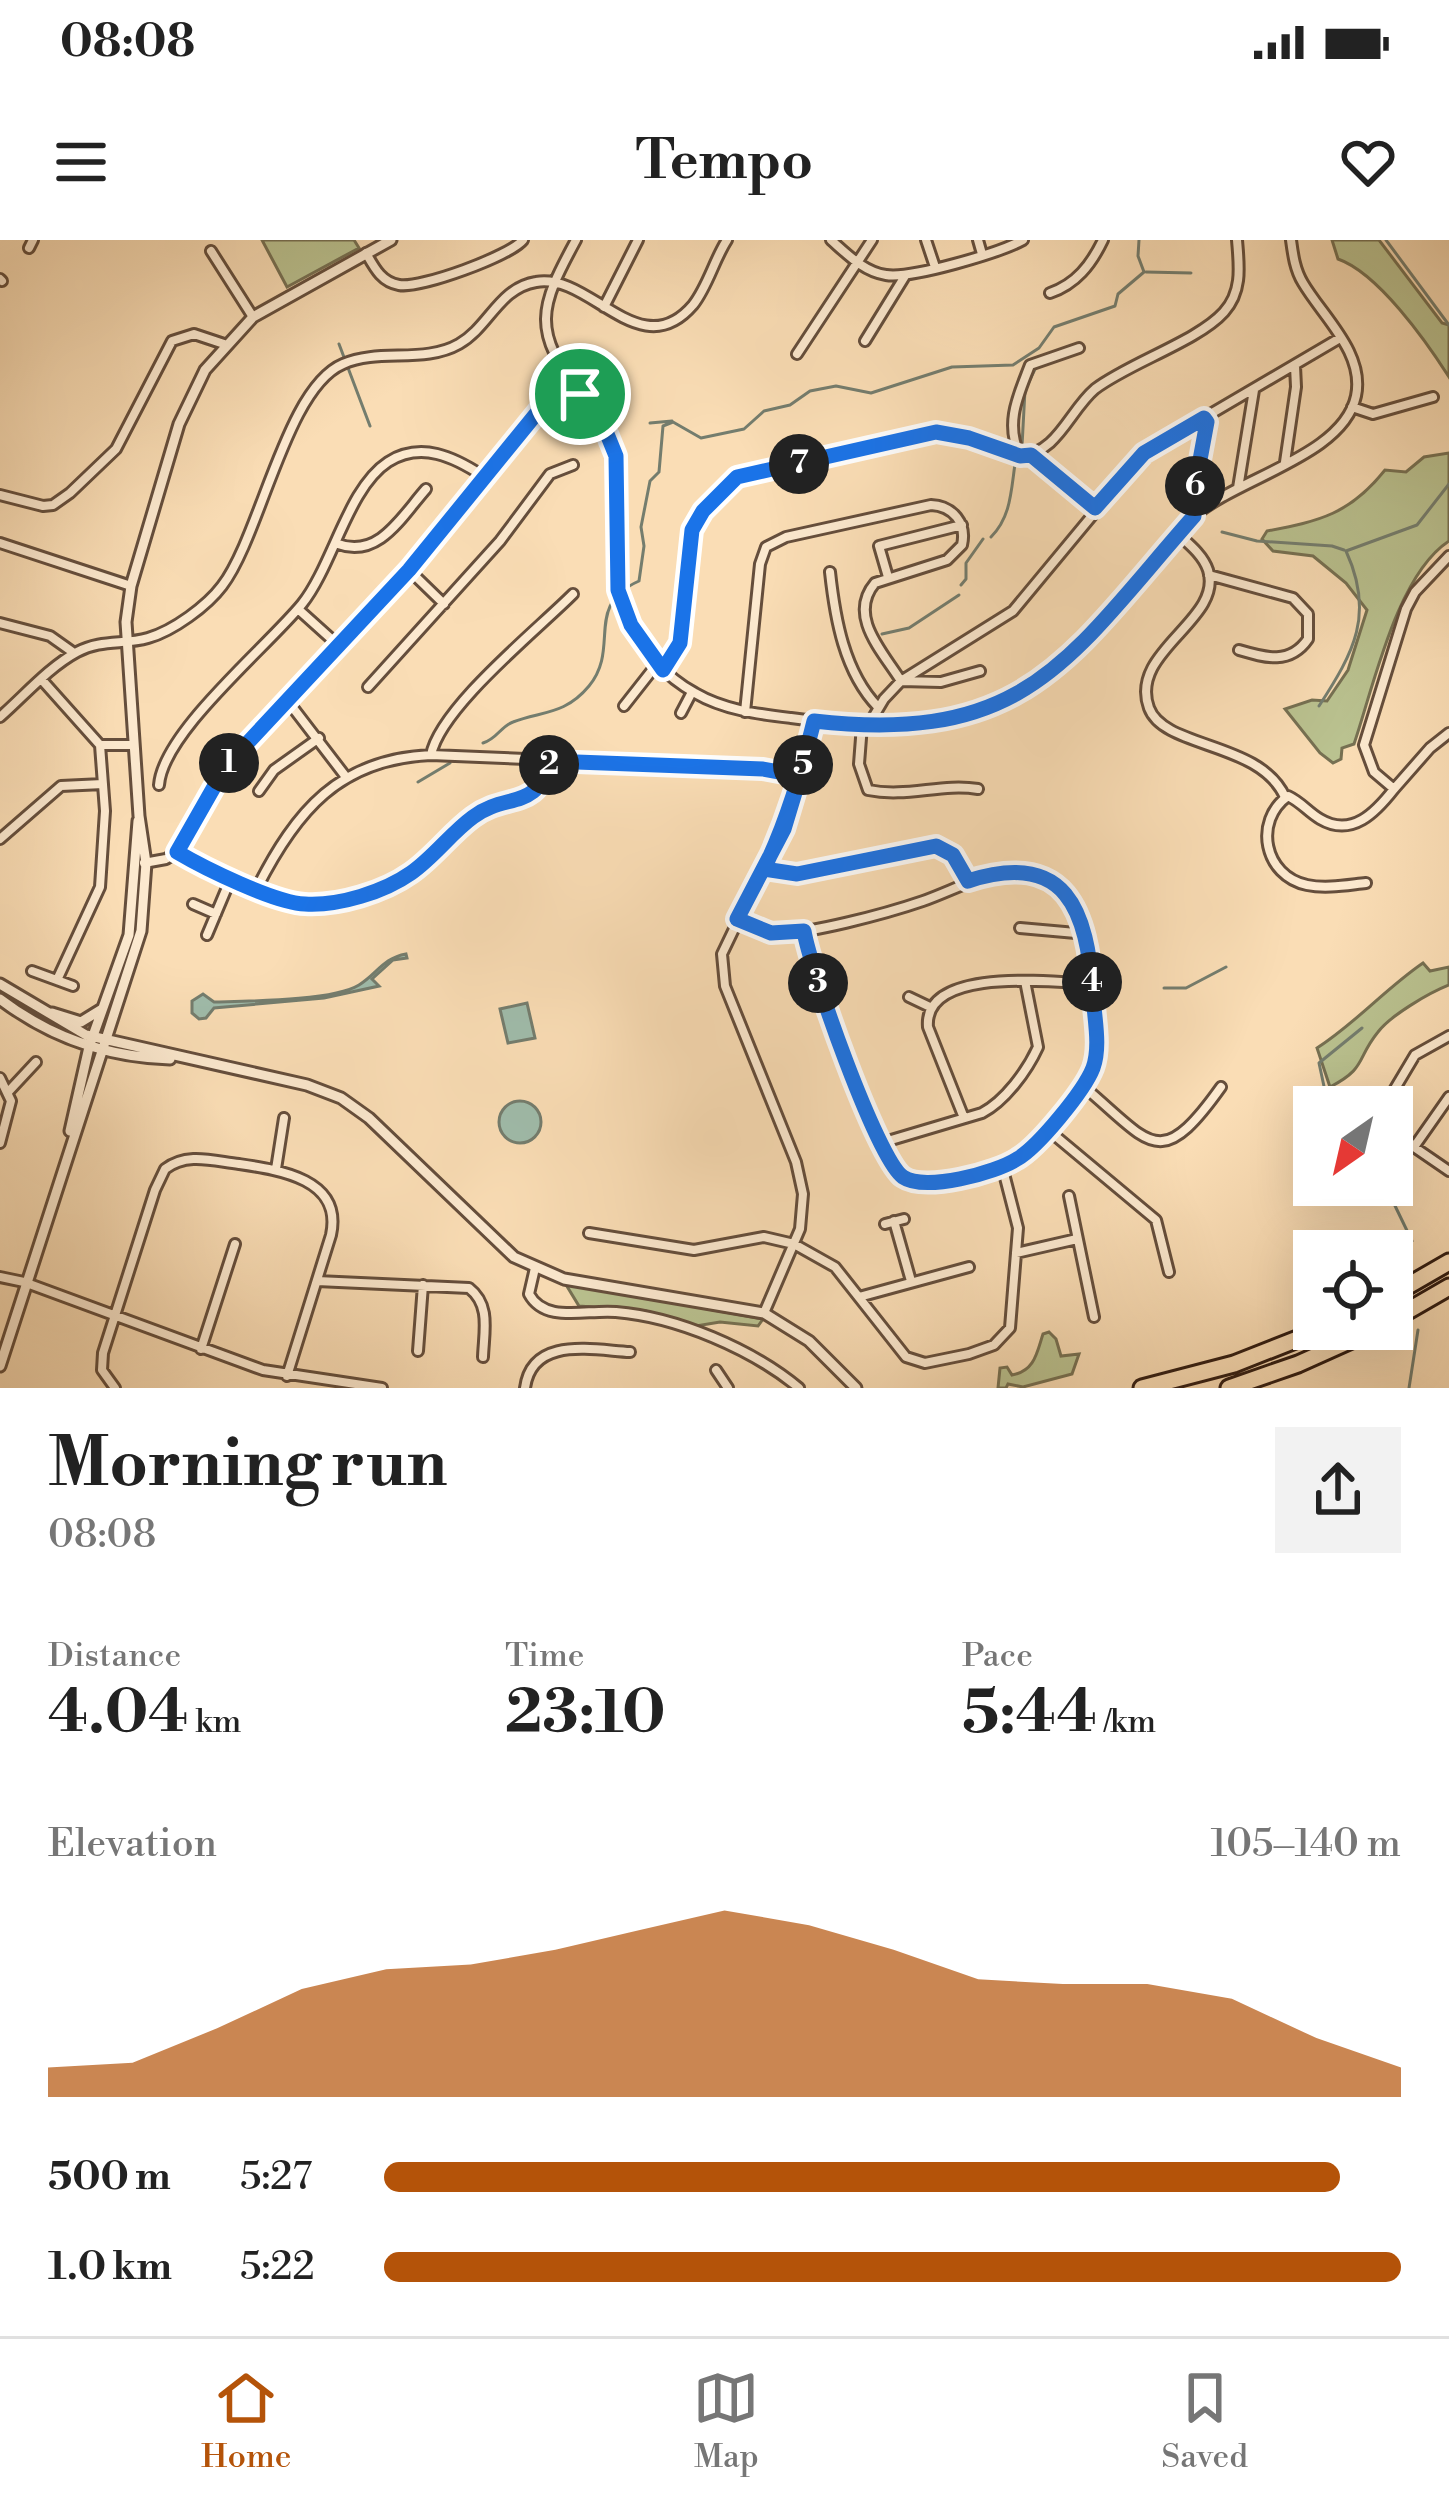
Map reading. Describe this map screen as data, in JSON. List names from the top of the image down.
{
  "north": "bottom left",
  "page": {
    "status": "08:08",
    "header": "Tempo",
    "pins": [
      "7",
      "6",
      "1",
      "2",
      "5",
      "4",
      "3"
    ],
    "heading": ["Morning run", "08:08"],
    "stats": [
      ["Distance", "4.04 km"],
      ["Time", "23:10"],
      ["Pace", "5:44 /km"]
    ],
    "chart": ["Elevation", "105–140 m"],
    "list": [
      {
        "name": "500 m",
        "note": "5:27"
      },
      {
        "name": "1.0 km",
        "note": "5:22"
      }
    ],
    "tabs": ["Home", "Map", "Saved"]
  }
}
